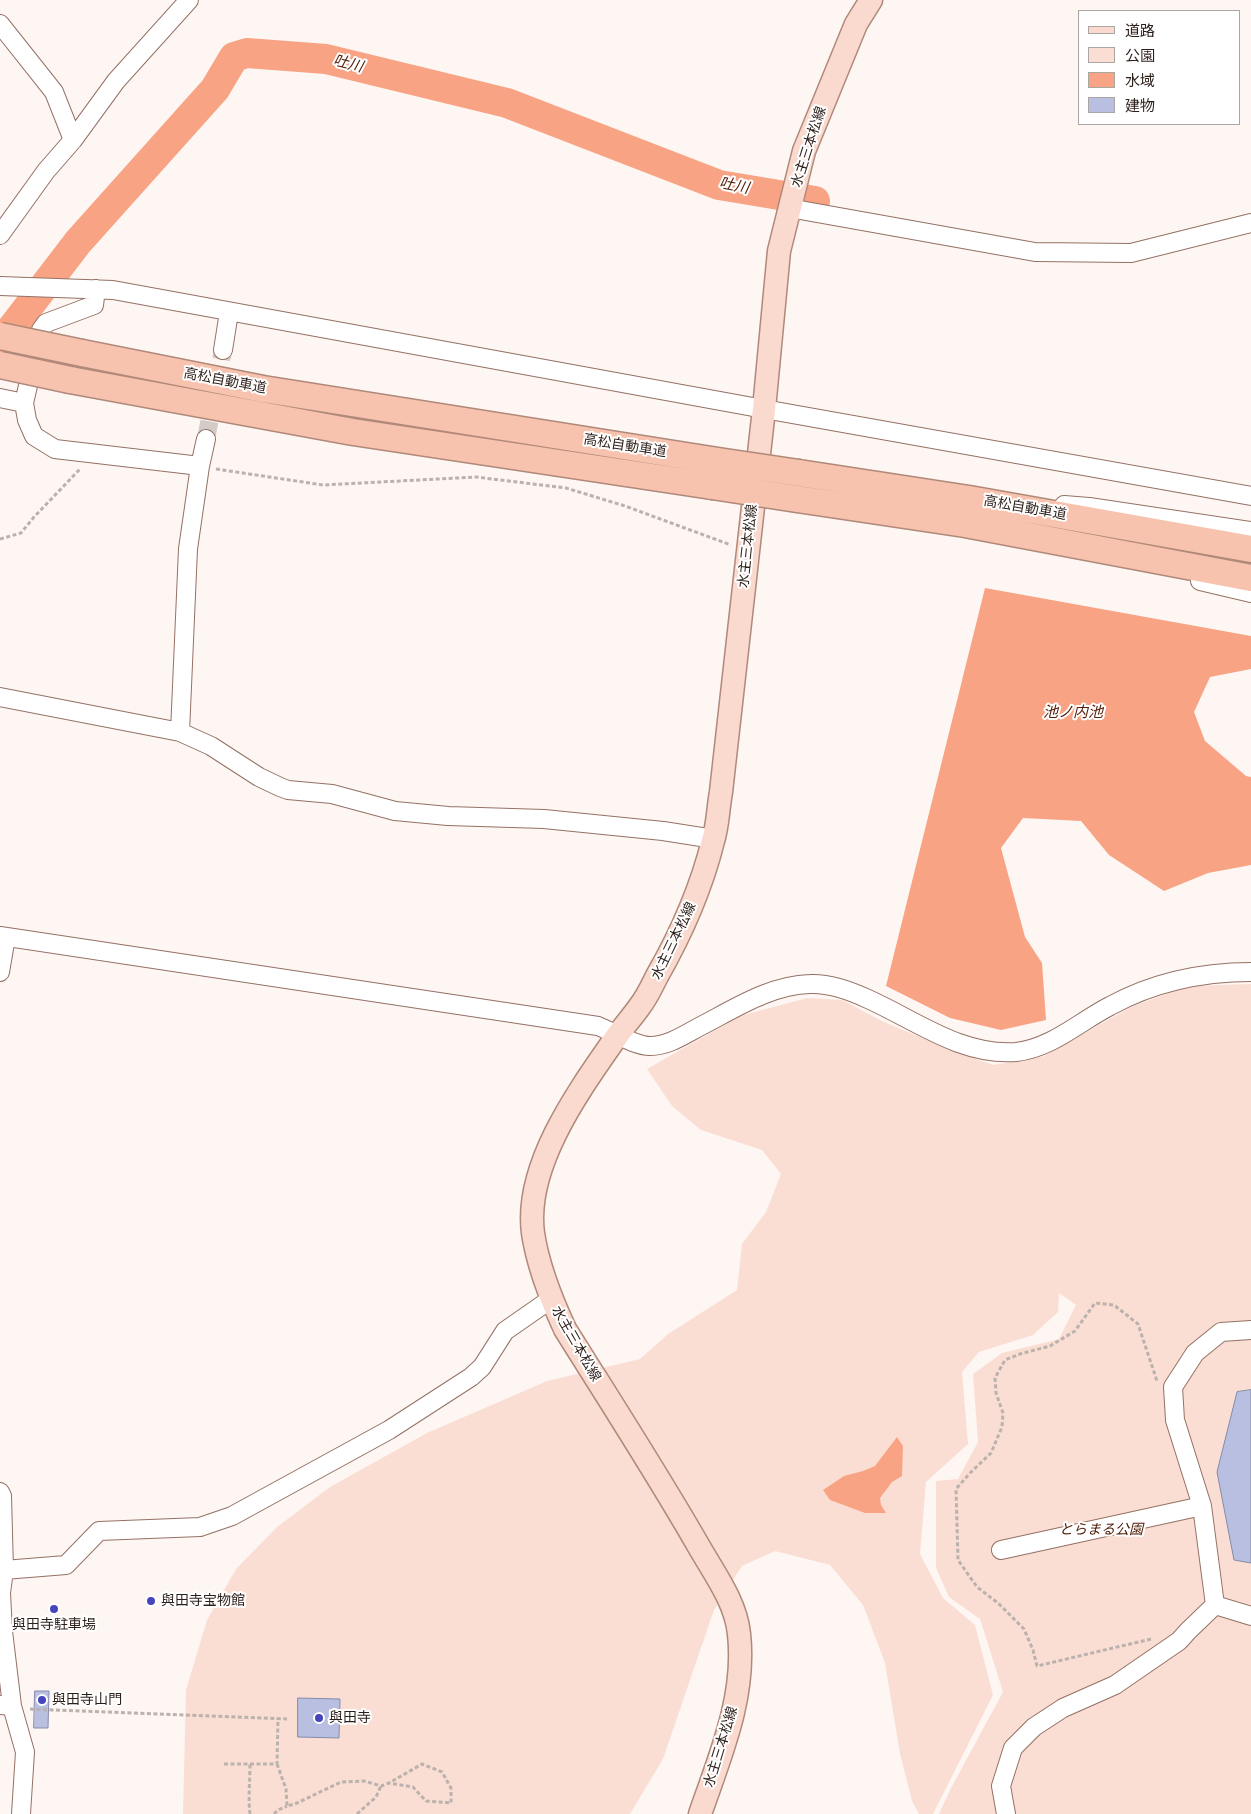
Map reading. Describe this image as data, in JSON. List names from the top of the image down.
{
  "streets": {
    "highway": ["高松自動車道"],
    "main road": ["水主三本松線"]
  },
  "water": ["吐川", "池ノ内池"],
  "parks": ["とらまる公園"],
  "places": [
    "與田寺宝物館",
    "與田寺駐車場",
    "與田寺山門",
    "與田寺"
  ],
  "legend": [
    "道路",
    "公園",
    "水域",
    "建物"
  ]
}
